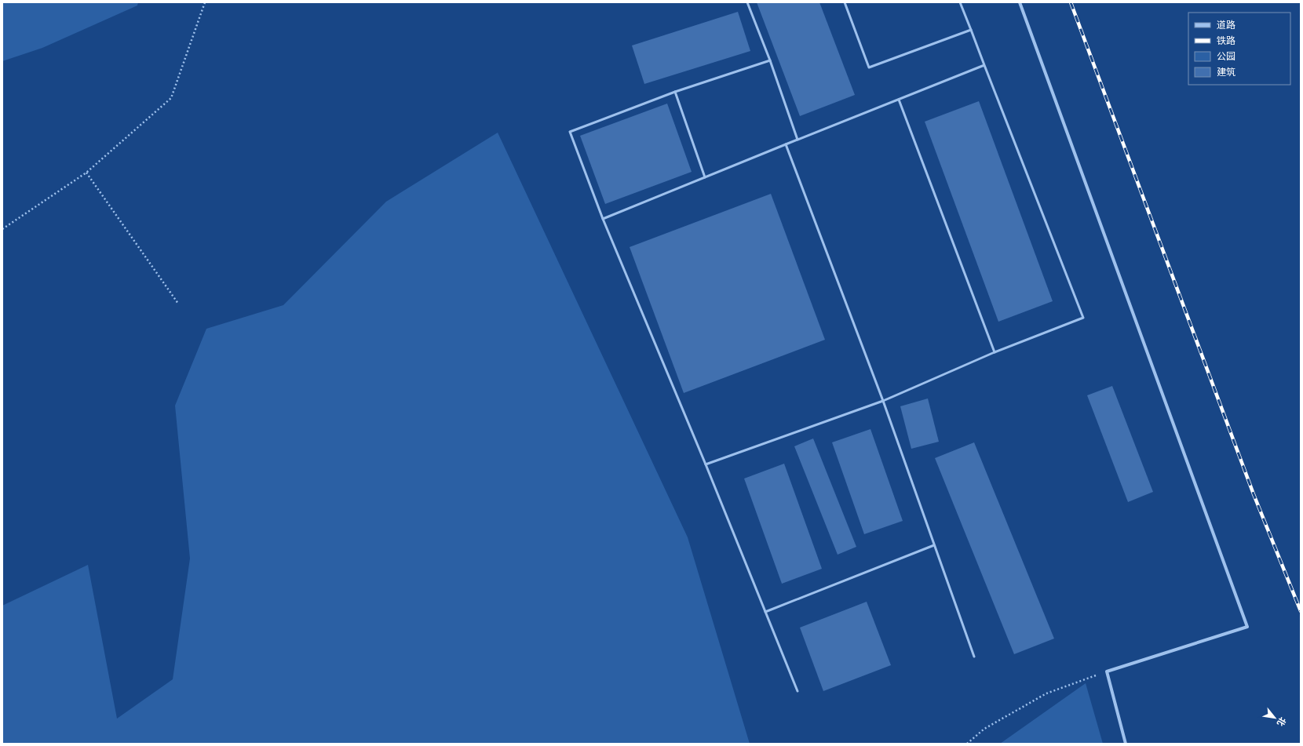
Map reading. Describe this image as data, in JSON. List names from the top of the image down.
{
  "legend": [
    "道路",
    "铁路",
    "公园",
    "建筑"
  ],
  "north": "bottom right"
}
